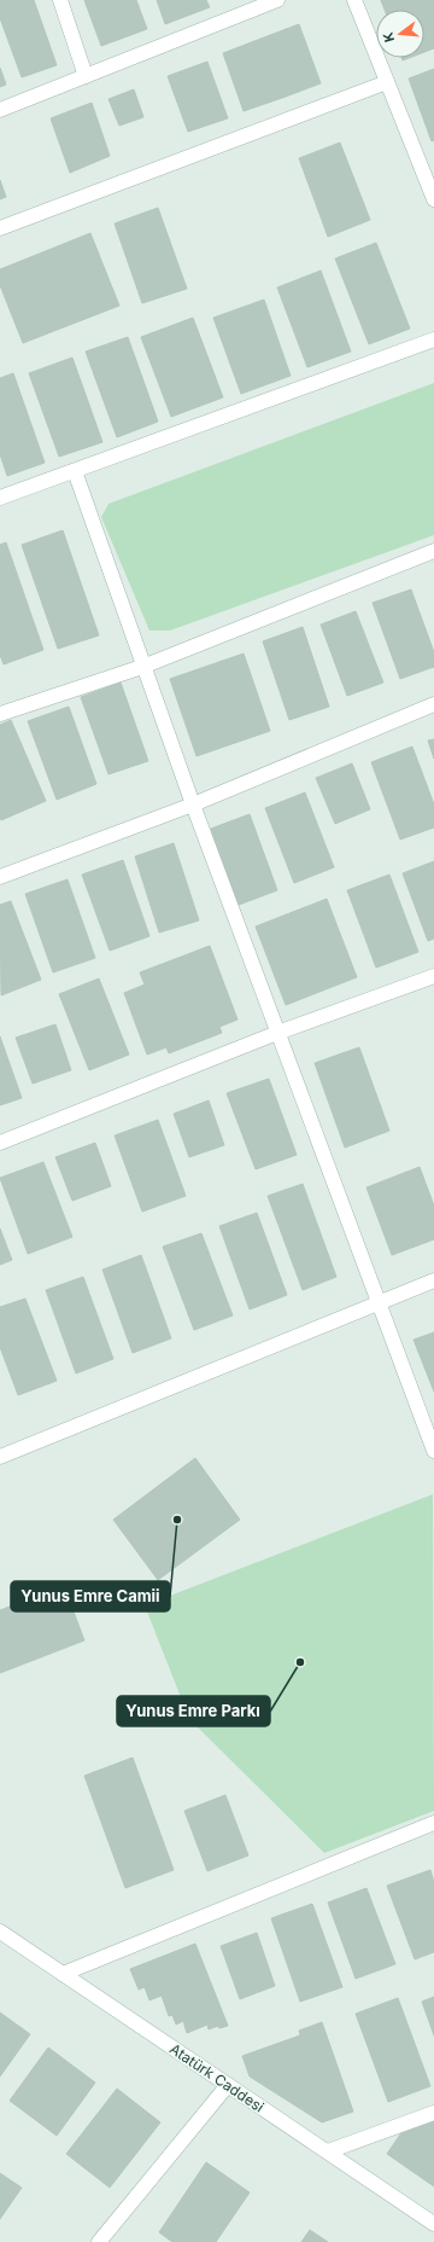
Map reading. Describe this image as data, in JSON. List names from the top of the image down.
{
  "streets": {
    "street": ["Atatürk Caddesi"]
  },
  "places": ["Yunus Emre Camii", "Yunus Emre Parkı"],
  "north": "left"
}
